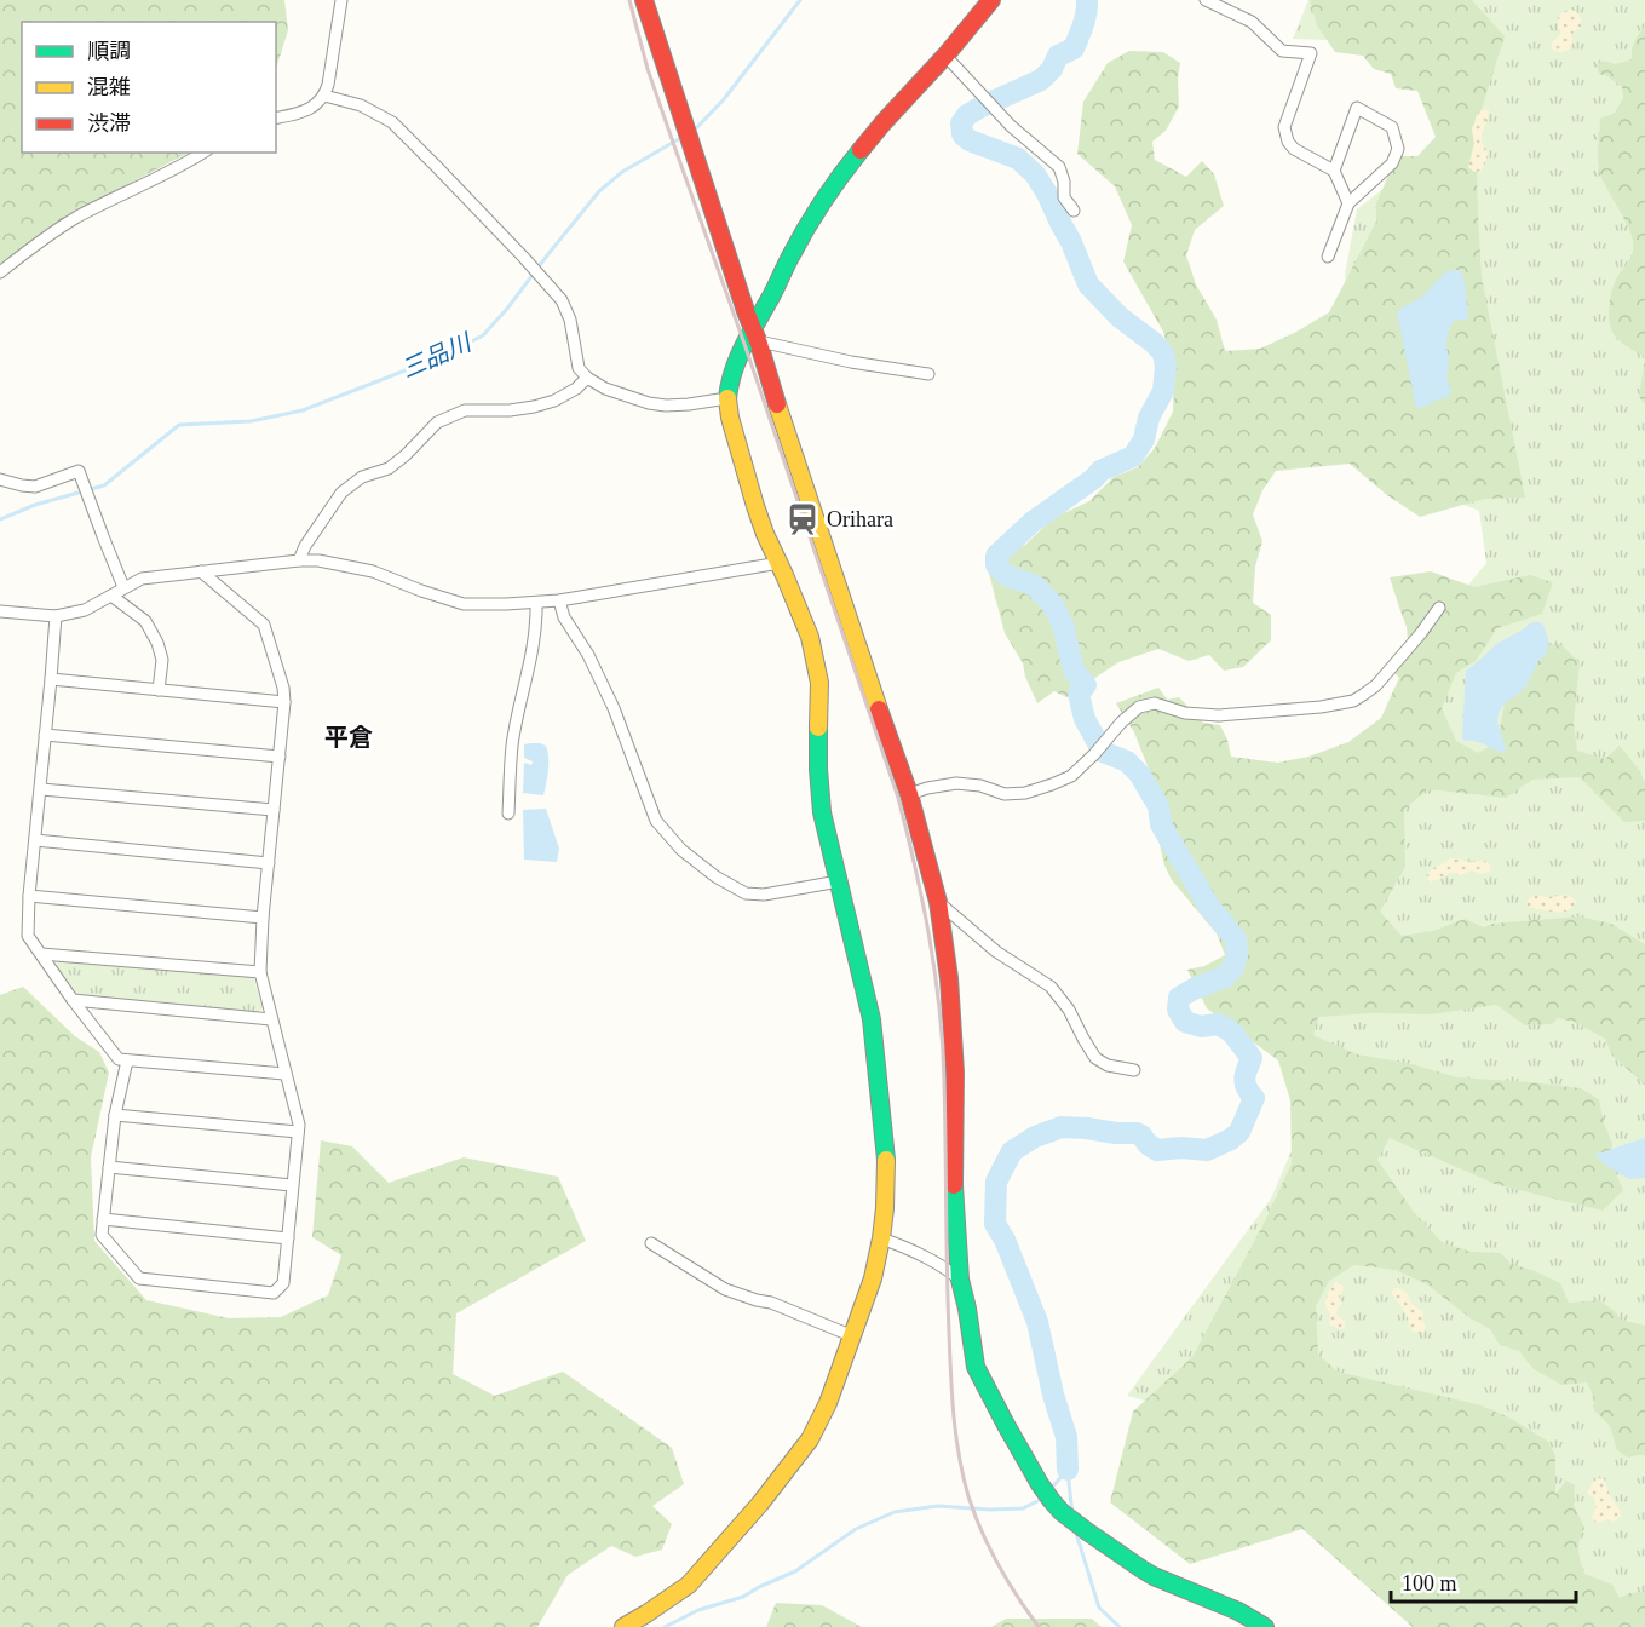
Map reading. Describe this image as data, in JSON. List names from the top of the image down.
{
  "districts": ["平倉"],
  "water": ["三品川"],
  "places": {
    "station": ["Orihara"]
  },
  "legend": ["順調", "混雑", "渋滞"],
  "scale_bar": "100 m"
}
